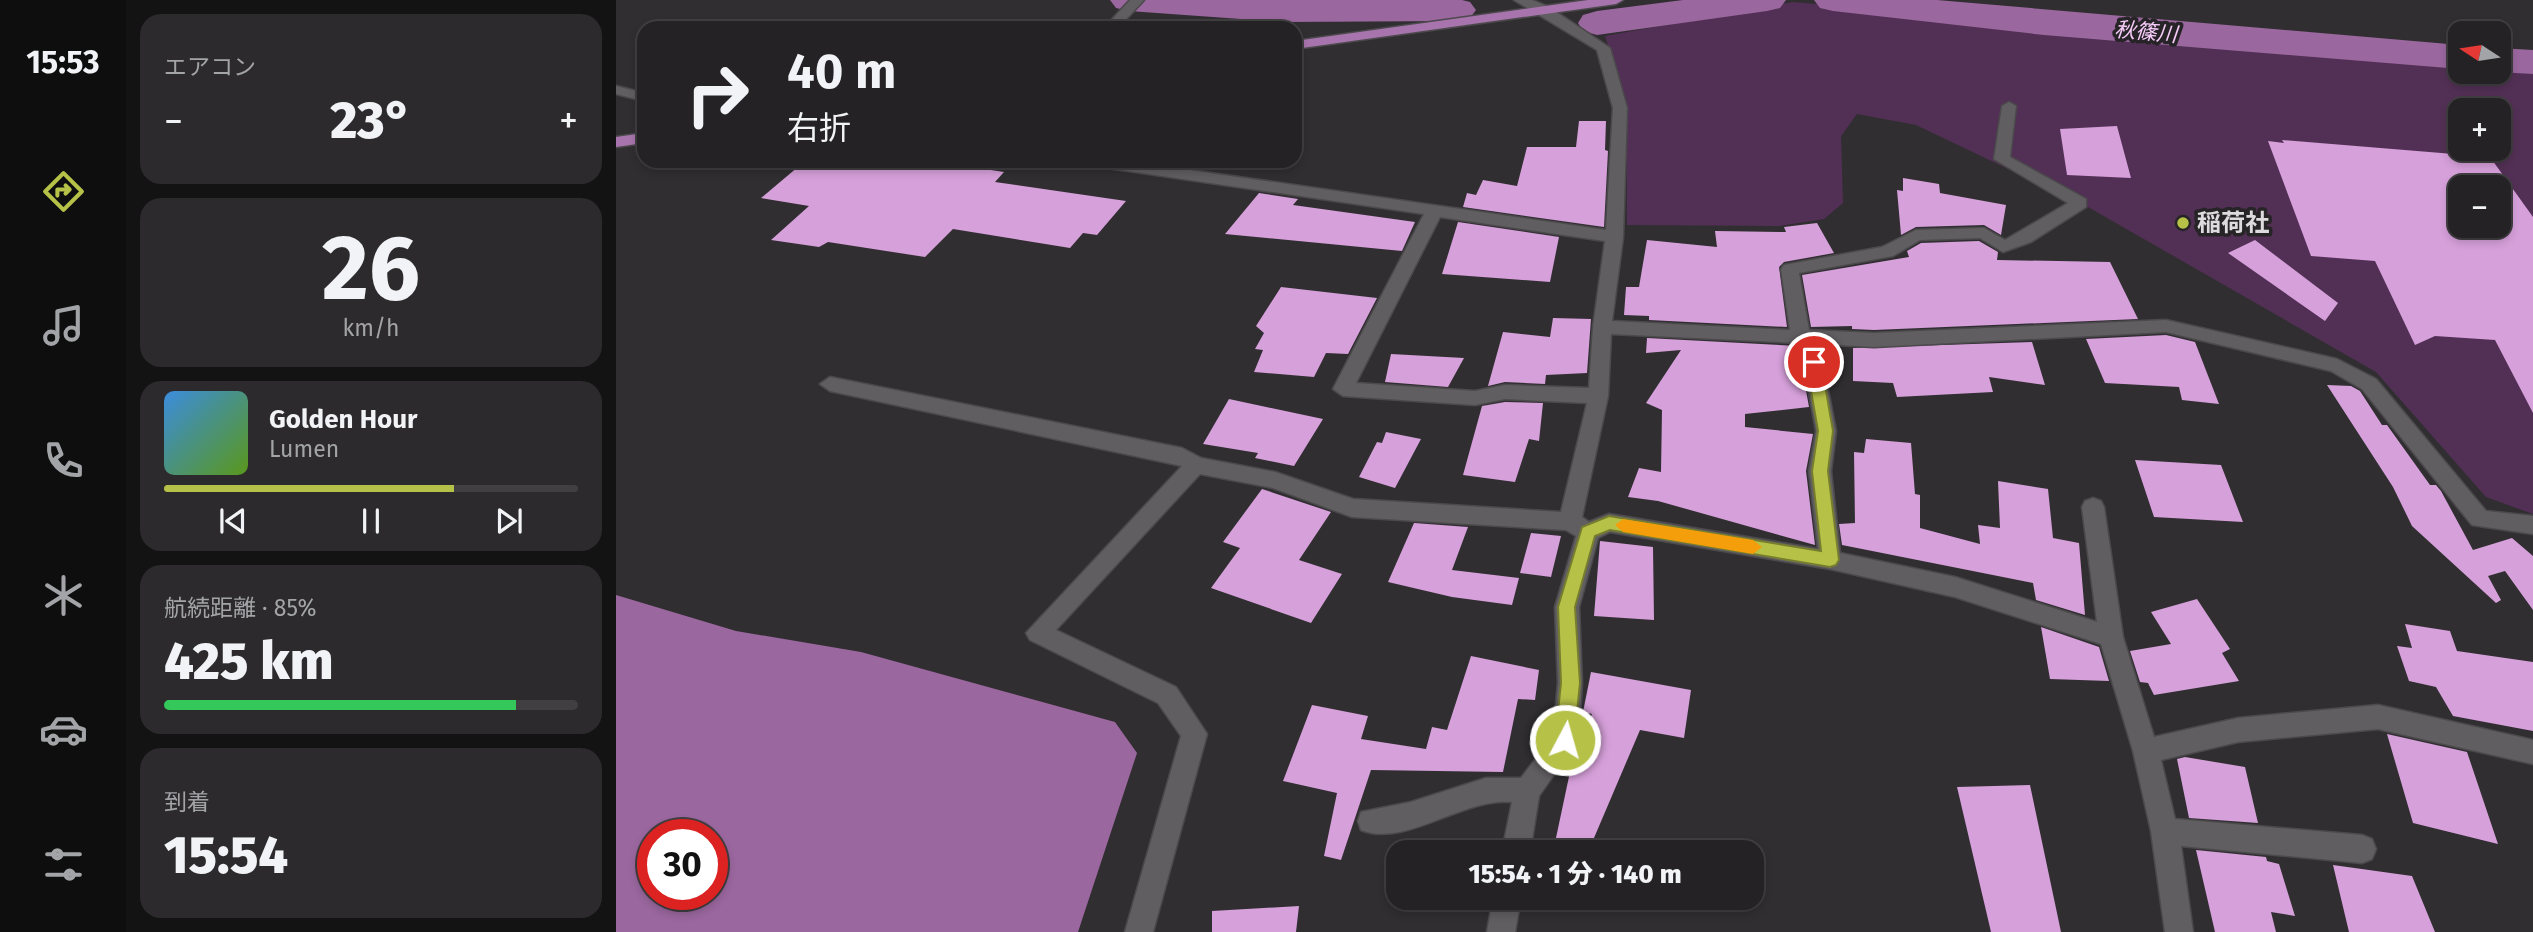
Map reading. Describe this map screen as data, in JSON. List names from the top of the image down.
{
  "water": ["秋篠川"],
  "places": ["稲荷社"],
  "north": "left",
  "page": {
    "tabs": "15:53",
    "tile": [
      "エアコン",
      ["26", "km/h"],
      ["航続距離 · 85%", "425 km"],
      ["到着", "15:54"]
    ],
    "map_buttons": ["+", "−"],
    "turn": ["40 m", "右折"],
    "heat": ["−", "23°", "+"],
    "song": ["Golden Hour", "Lumen"],
    "limit": "30",
    "trip": "15:54 · 1 分 · 140 m"
  }
}
